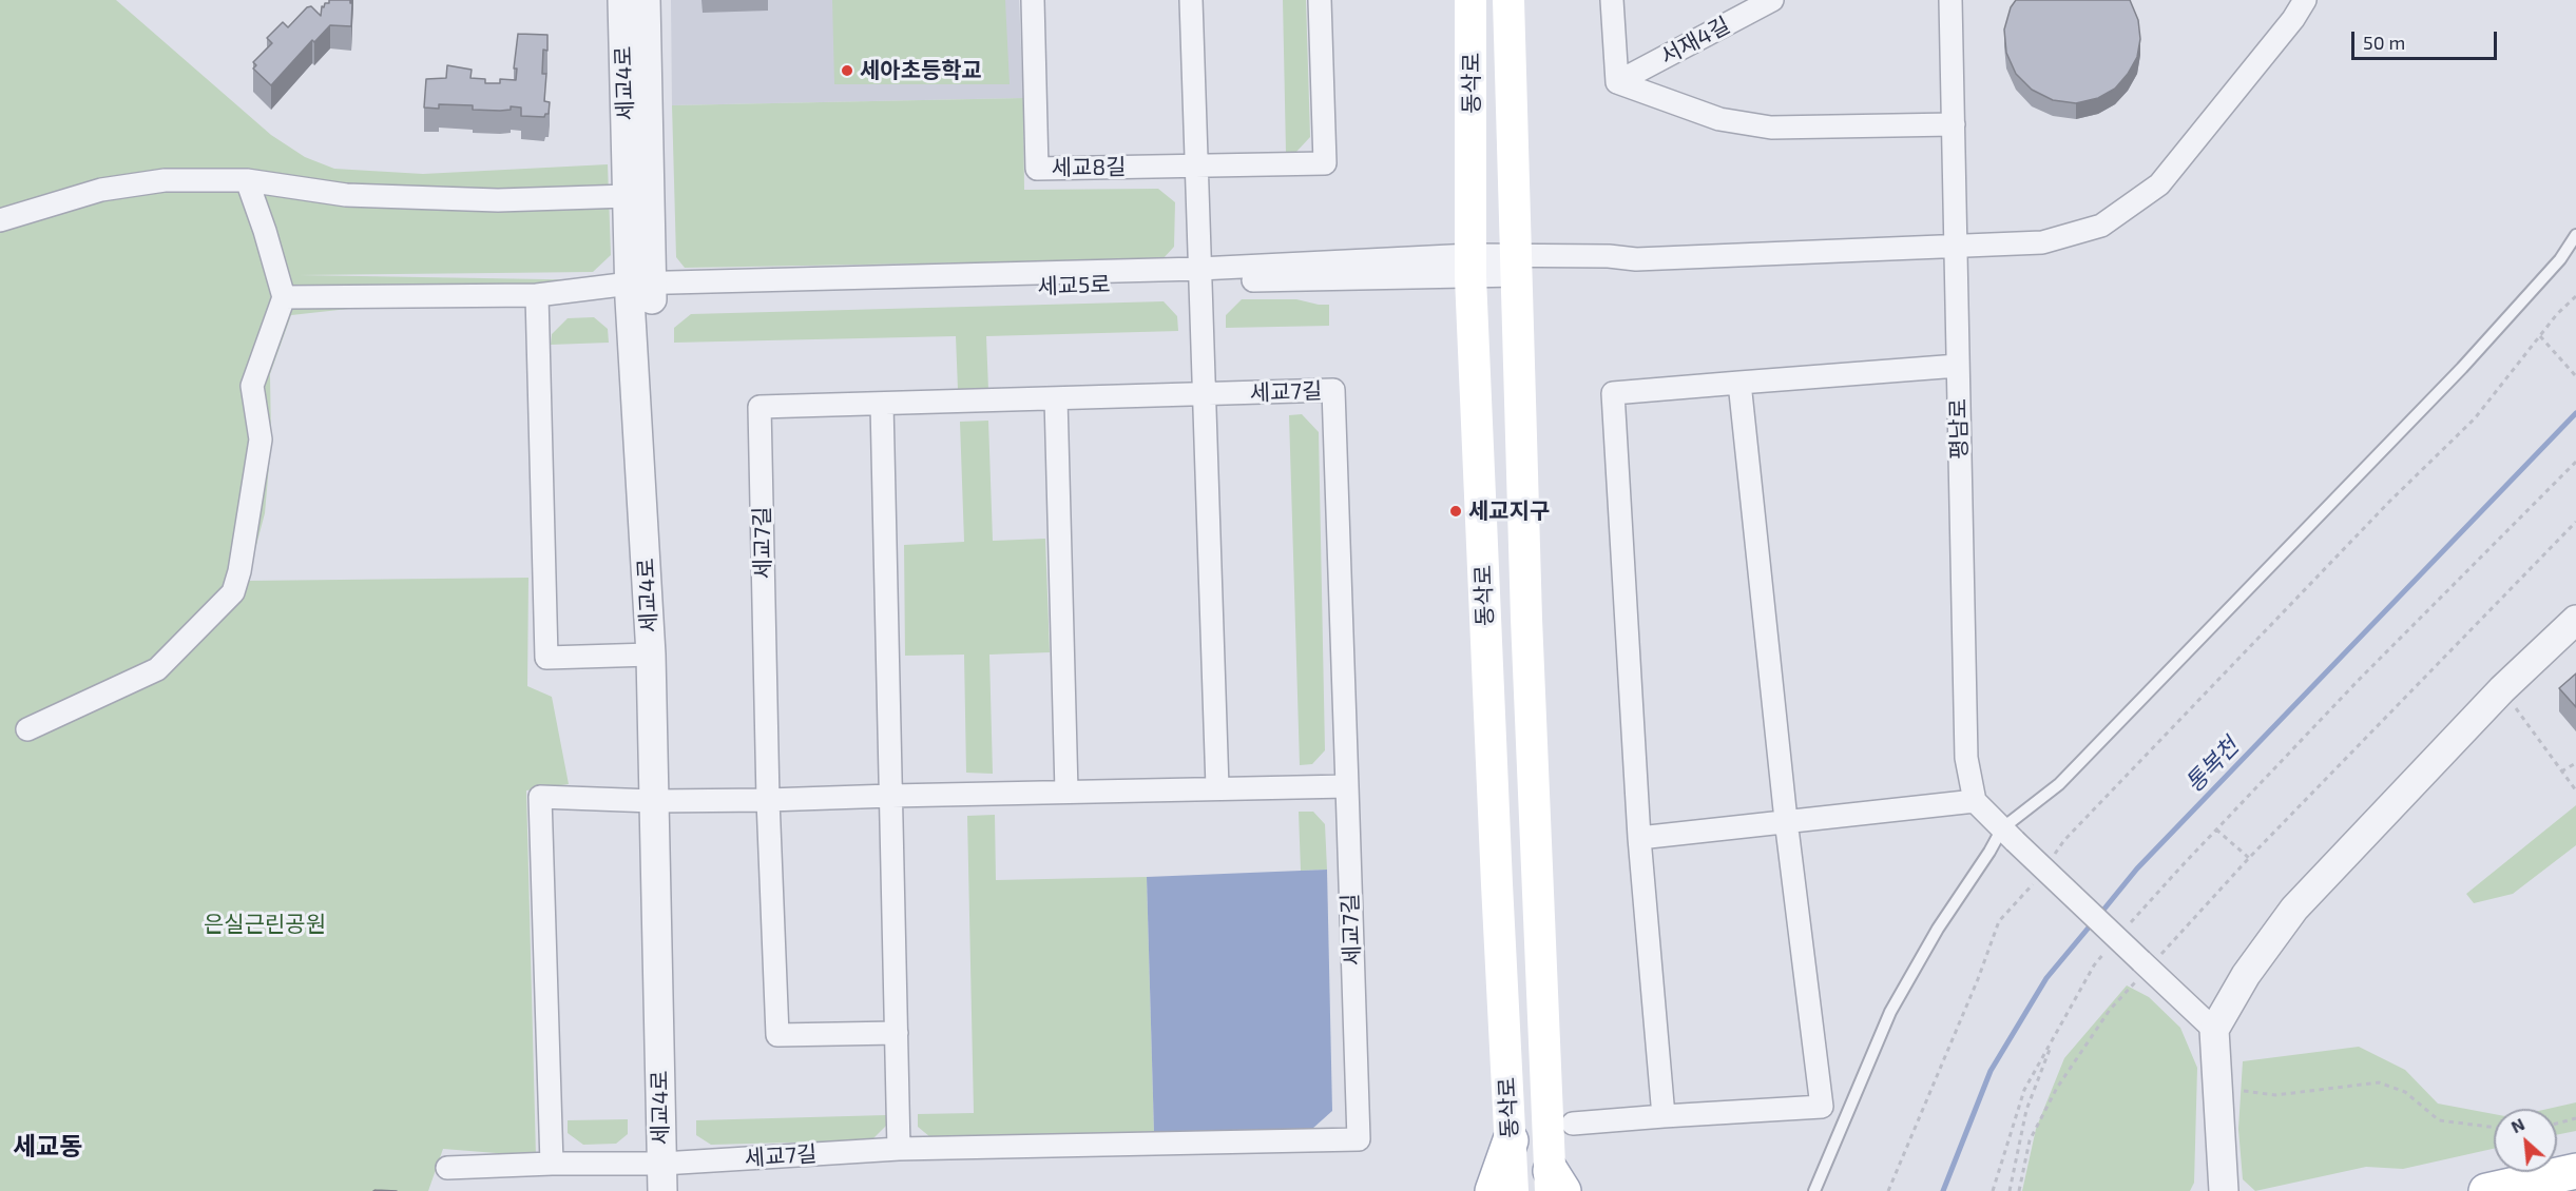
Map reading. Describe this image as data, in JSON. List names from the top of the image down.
{
  "streets": {
    "main road": ["동삭로"],
    "street": [
      "서재4길",
      "세교4로",
      "세교8길",
      "세교5로",
      "세교7길",
      "평남로"
    ]
  },
  "crossings": [
    ["세교4로", "세교5로"],
    ["세교4로", "세교7길"],
    ["동삭로", "세교5로"],
    ["세교5로", "평남로"]
  ],
  "districts": ["세교동"],
  "water": ["통복천"],
  "parks": ["은실근린공원"],
  "places": ["세아초등학교", "세교지구"],
  "scale_bar": "50 m",
  "north": "top left"
}
